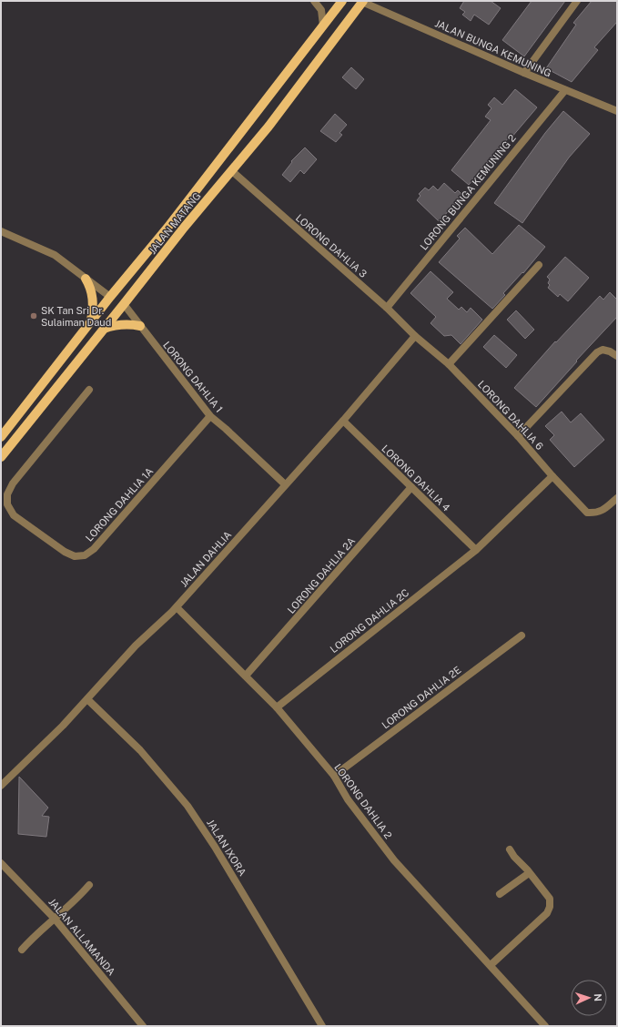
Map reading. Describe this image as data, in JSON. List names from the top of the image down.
{
  "streets": {
    "main road": ["JALAN MATANG"],
    "street": [
      "JALAN BUNGA KEMUNING",
      "LORONG BUNGA KEMUNING 2",
      "LORONG DAHLIA 3",
      "LORONG DAHLIA 1",
      "LORONG DAHLIA 6",
      "LORONG DAHLIA 4",
      "LORONG DAHLIA 1A",
      "JALAN DAHLIA",
      "LORONG DAHLIA 2A",
      "LORONG DAHLIA 2C",
      "LORONG DAHLIA 2E",
      "LORONG DAHLIA 2",
      "JALAN IXORA",
      "JALAN ALLAMANDA"
    ]
  },
  "crossings": [
    ["JALAN BUNGA KEMUNING", "LORONG BUNGA KEMUNING 2"],
    ["JALAN BUNGA KEMUNING", "JALAN MATANG"],
    ["LORONG BUNGA KEMUNING 2", "LORONG DAHLIA 3"],
    ["JALAN MATANG", "LORONG DAHLIA 3"],
    ["JALAN MATANG", "LORONG DAHLIA 1"],
    ["LORONG DAHLIA 3", "LORONG DAHLIA 6"],
    ["LORONG DAHLIA 3", "JALAN DAHLIA"],
    ["LORONG DAHLIA 1", "LORONG DAHLIA 1A"],
    ["LORONG DAHLIA 1", "JALAN DAHLIA"],
    ["LORONG DAHLIA 6", "JALAN DAHLIA"],
    ["LORONG DAHLIA 6", "LORONG DAHLIA 2C"],
    ["LORONG DAHLIA 4", "JALAN DAHLIA"],
    ["LORONG DAHLIA 4", "LORONG DAHLIA 2A"],
    ["LORONG DAHLIA 4", "LORONG DAHLIA 2C"],
    ["JALAN DAHLIA", "LORONG DAHLIA 2"],
    ["JALAN DAHLIA", "JALAN IXORA"],
    ["LORONG DAHLIA 2A", "LORONG DAHLIA 2"],
    ["LORONG DAHLIA 2C", "LORONG DAHLIA 2"],
    ["LORONG DAHLIA 2E", "LORONG DAHLIA 2"]
  ],
  "places": ["SK Tan Sri Dr. Sulaiman Daud"],
  "north": "right"
}
